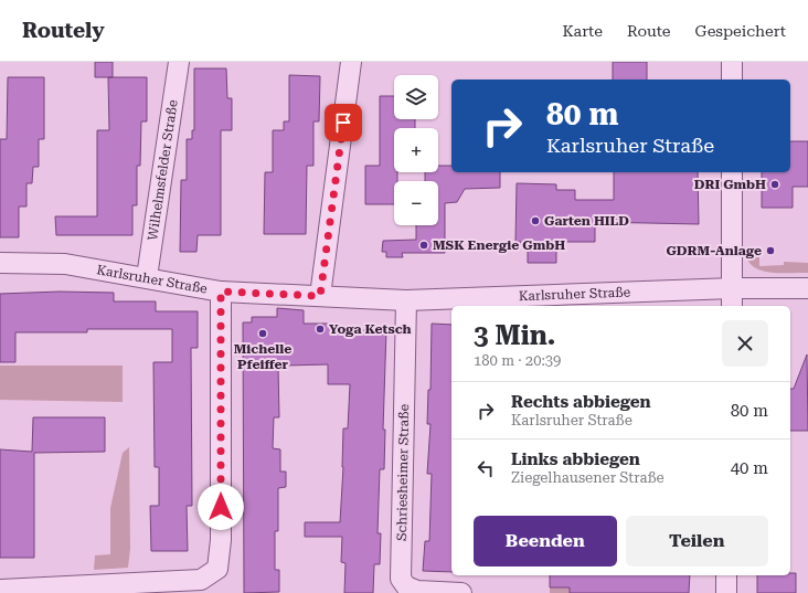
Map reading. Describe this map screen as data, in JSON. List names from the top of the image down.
{
  "streets": {
    "street": ["Wilhelmsfelder Straße", "Karlsruher Straße", "Schriesheimer Straße"]
  },
  "crossings": [
    ["Wilhelmsfelder Straße", "Karlsruher Straße"],
    ["Karlsruher Straße", "Schriesheimer Straße"]
  ],
  "places": [
    "DRI GmbH",
    "Garten HILD",
    "MSK Energie GmbH",
    "GDRM-Anlage",
    "Yoga Ketsch",
    "Michelle Pfeiffer"
  ],
  "page": {
    "header": "Routely",
    "nav": ["Karte", "Route", "Gespeichert"],
    "map_buttons": ["+", "−"],
    "turn": ["80 m", "Karlsruher Straße"],
    "heading": ["3 Min.", "180 m · 20:39"],
    "list": [
      {
        "name": "Rechts abbiegen",
        "note": "Karlsruher Straße",
        "value": "80 m"
      },
      {
        "name": "Links abbiegen",
        "note": "Ziegelhausener Straße",
        "value": "40 m"
      }
    ],
    "buttons": ["Beenden", "Teilen"]
  }
}
